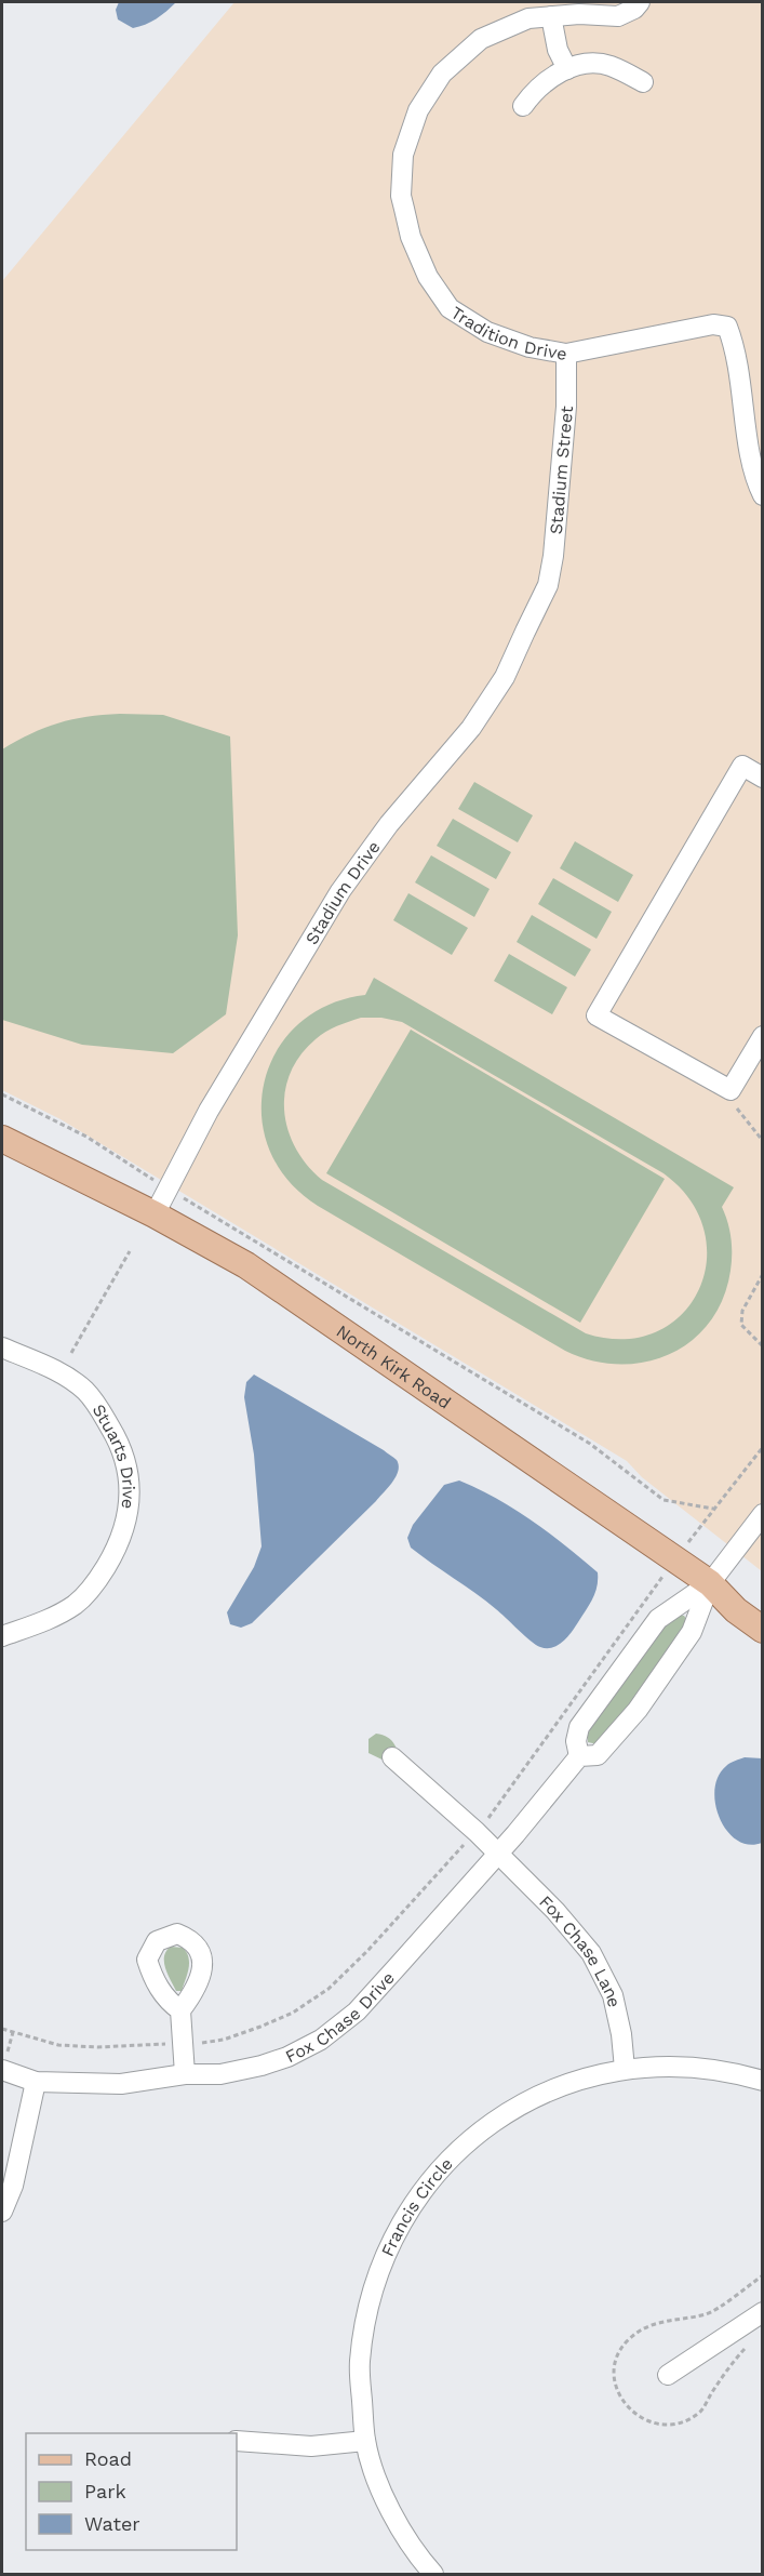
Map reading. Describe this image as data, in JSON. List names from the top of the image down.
{
  "streets": {
    "main road": ["North Kirk Road"],
    "street": [
      "Tradition Drive",
      "Stadium Street",
      "Stadium Drive",
      "Stuarts Drive",
      "Fox Chase Lane",
      "Fox Chase Drive",
      "Francis Circle"
    ]
  },
  "crossings": [
    ["Tradition Drive", "Stadium Street"],
    ["Stadium Street", "Stadium Drive"],
    ["Stadium Drive", "North Kirk Road"],
    ["North Kirk Road", "Fox Chase Drive"],
    ["Fox Chase Lane", "Fox Chase Drive"],
    ["Fox Chase Lane", "Francis Circle"]
  ],
  "legend": ["Road", "Park", "Water"]
}
